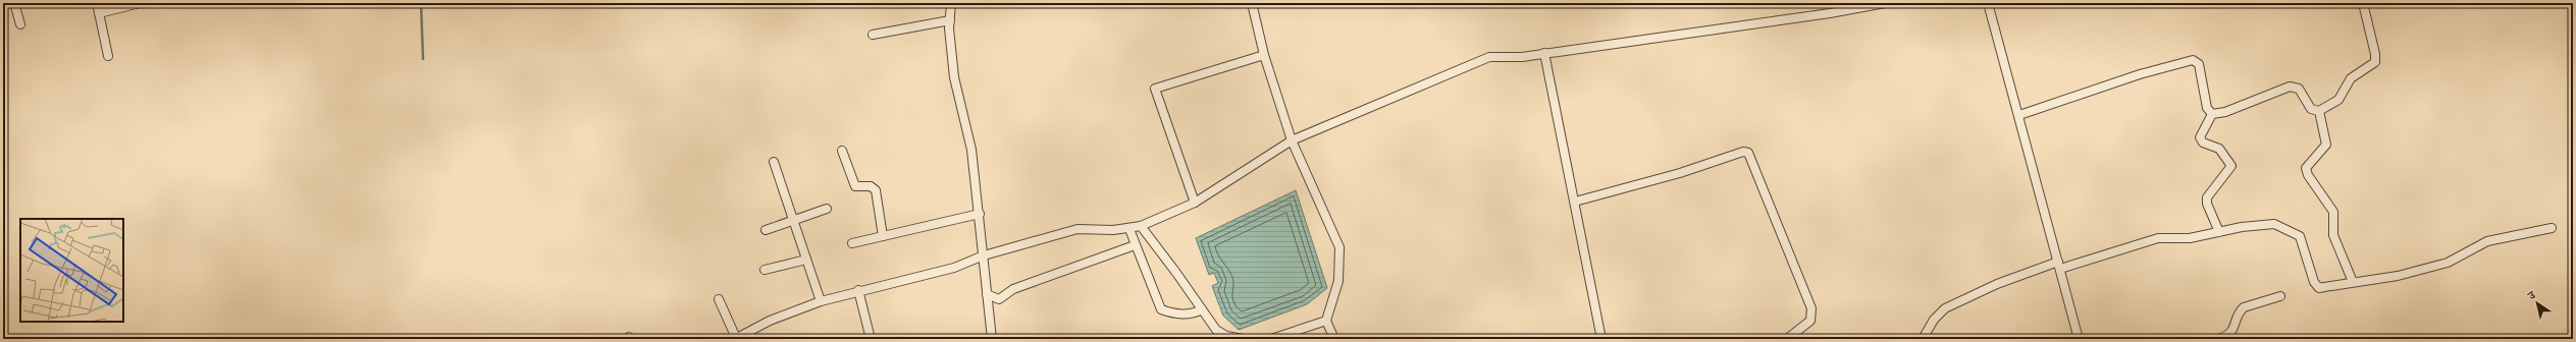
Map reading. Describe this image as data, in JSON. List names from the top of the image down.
{
  "north": "top left"
}
